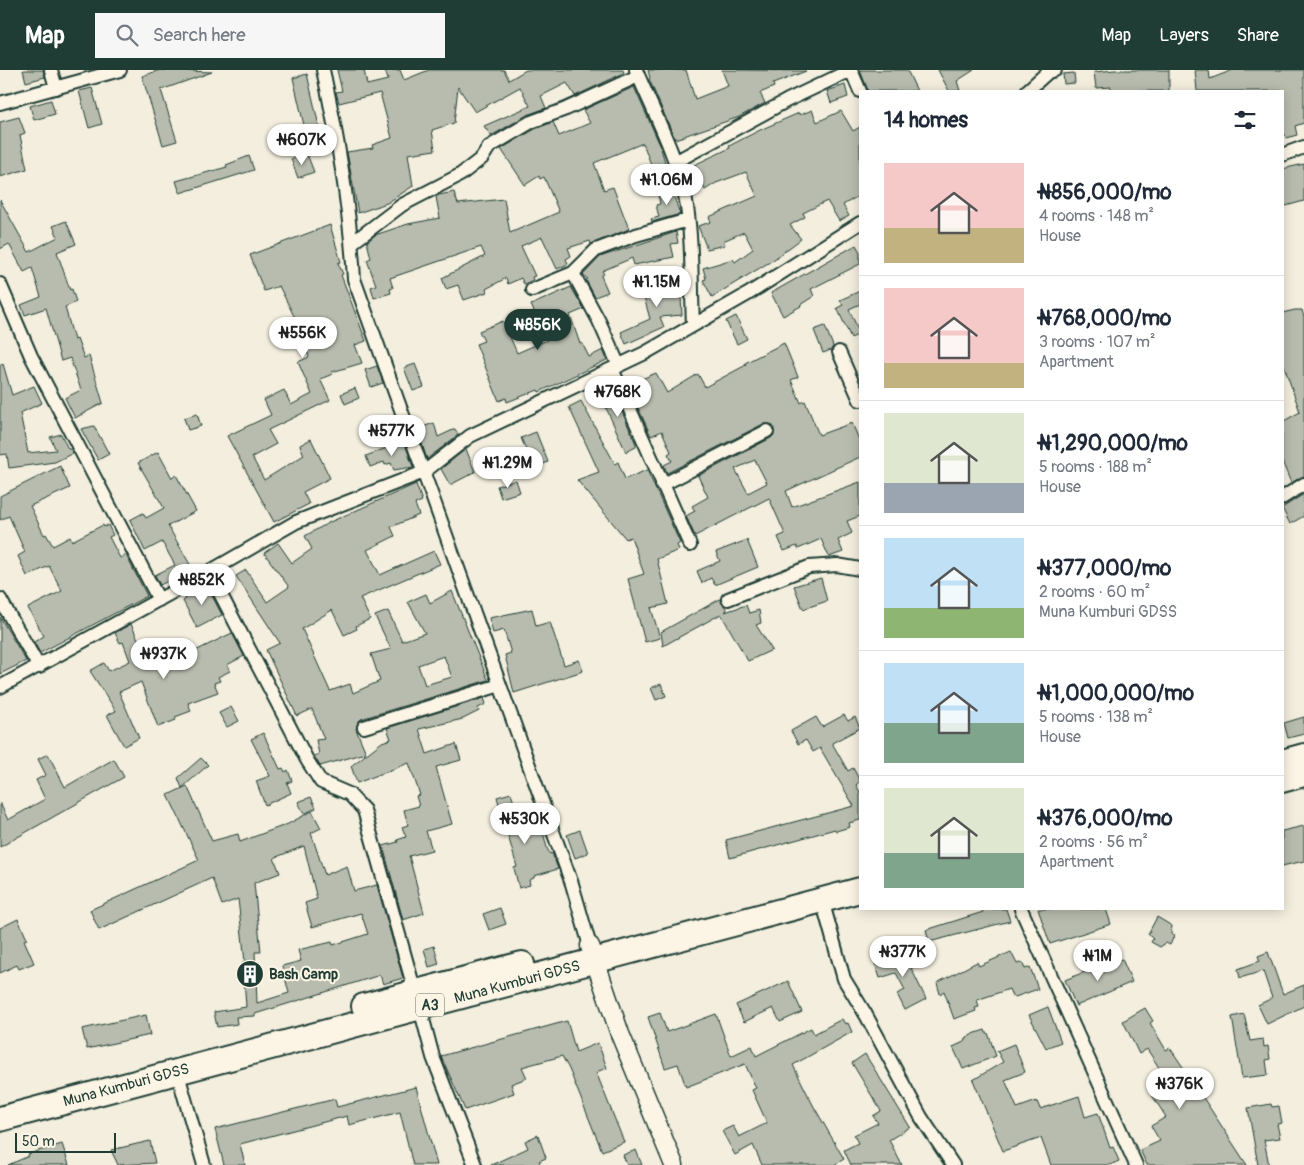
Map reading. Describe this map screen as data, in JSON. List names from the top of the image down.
{
  "streets": {
    "highway": ["Muna Kumburi GDSS", "A3"]
  },
  "places": {
    "building": ["Bash Camp"]
  },
  "scale_bar": "50 m",
  "page": {
    "header": "Map",
    "search": "Search here",
    "nav": ["Map", "Layers", "Share"],
    "heading": "14 homes",
    "price": [
      "₦607K",
      "₦1.06M",
      "₦1.15M",
      "₦856K",
      "₦556K",
      "₦768K",
      "₦577K",
      "₦1.29M",
      "₦852K",
      "₦937K",
      "₦530K",
      "₦377K",
      "₦1M",
      "₦376K"
    ],
    "list": [
      {
        "name": "₦856,000/mo",
        "note": "4 rooms · 148 m² · House"
      },
      {
        "name": "₦768,000/mo",
        "note": "3 rooms · 107 m² · Apartment"
      },
      {
        "name": "₦1,290,000/mo",
        "note": "5 rooms · 188 m² · House"
      },
      {
        "name": "₦377,000/mo",
        "note": "2 rooms · 60 m² · Muna Kumburi GDSS"
      },
      {
        "name": "₦1,000,000/mo",
        "note": "5 rooms · 138 m² · House"
      },
      {
        "name": "₦376,000/mo",
        "note": "2 rooms · 56 m² · Apartment"
      }
    ],
    "scale": "50 m"
  }
}
